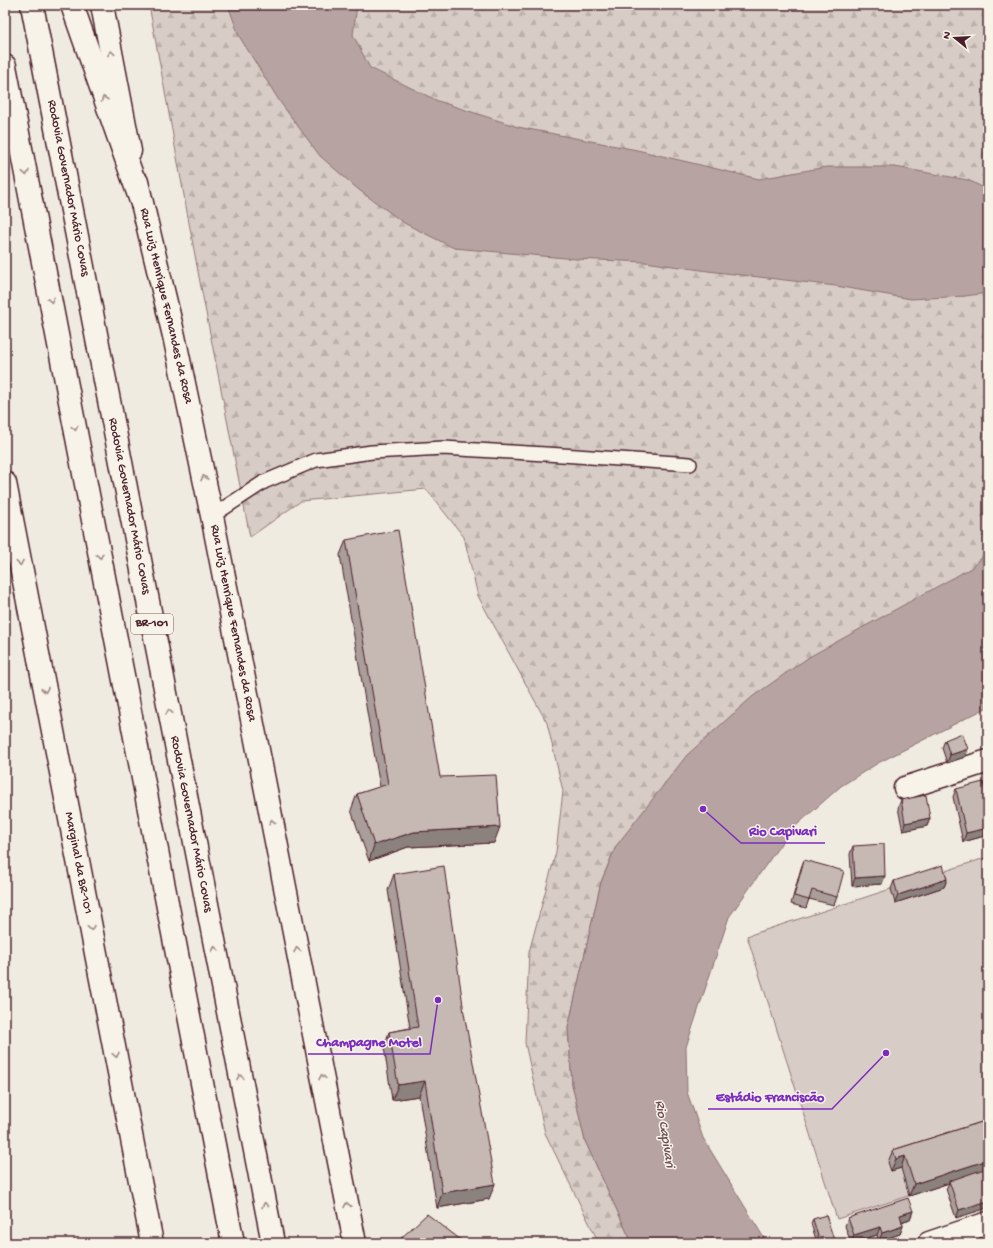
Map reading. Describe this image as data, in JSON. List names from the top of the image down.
{
  "streets": {
    "main road": [
      "Rodovia Governador Mário Covas",
      "Rua Luiz Henrique Fernandes da Rosa",
      "BR-101",
      "Marginal da BR-101"
    ]
  },
  "water": ["Rio Capivari"],
  "places": ["Rio Capivari", "Champagne Motel", "Estádio Franciscão"],
  "north": "left"
}
